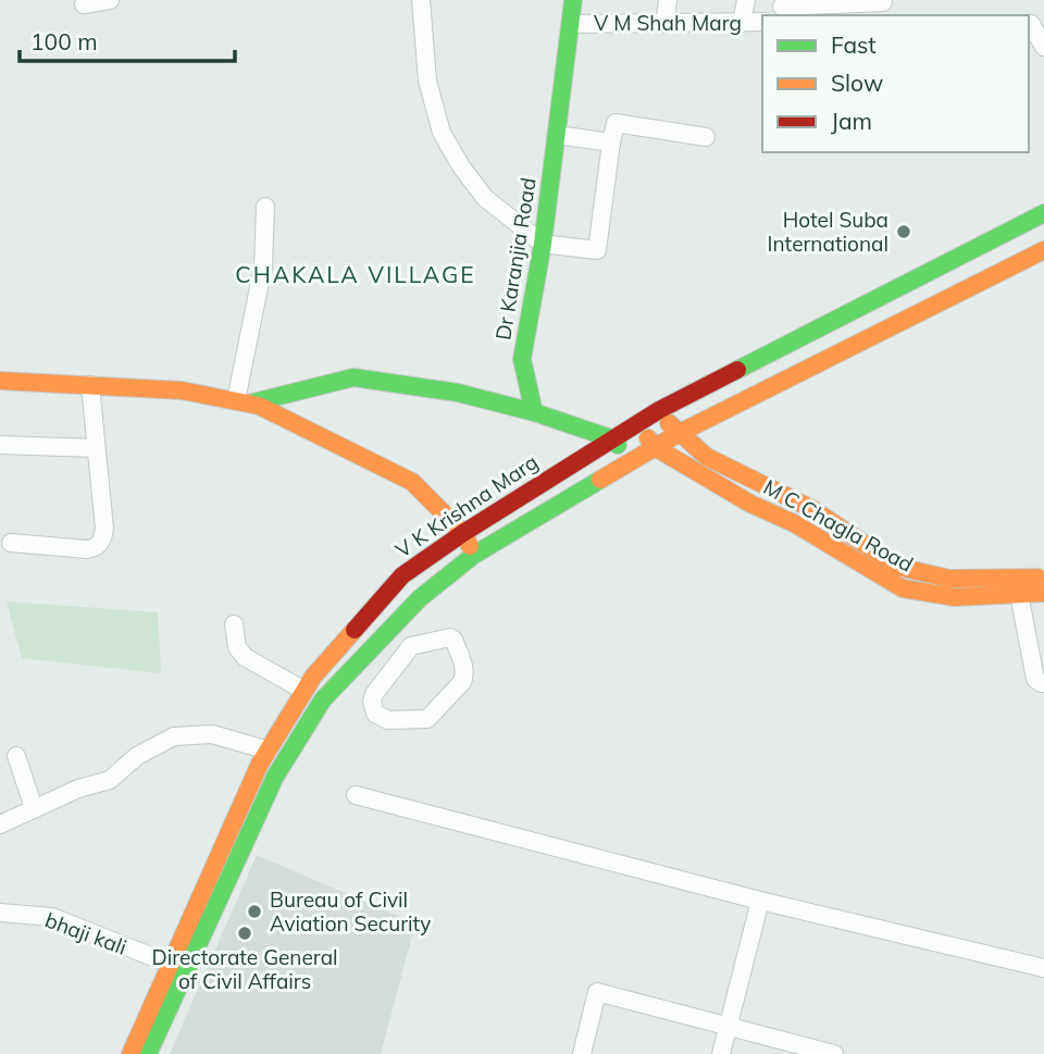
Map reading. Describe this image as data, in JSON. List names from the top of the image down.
{
  "streets": {
    "main road": ["Dr Karanjia Road", "V K Krishna Marg", "M C Chagla Road"],
    "street": ["V M Shah Marg", "bhaji kali"]
  },
  "crossings": [
    ["V M Shah Marg", "Dr Karanjia Road"],
    ["V K Krishna Marg", "M C Chagla Road"],
    ["V K Krishna Marg", "bhaji kali"]
  ],
  "districts": ["CHAKALA VILLAGE"],
  "places": ["Hotel Suba International", "Bureau of Civil Aviation Security", "Directorate General of Civil Affairs"],
  "legend": ["Fast", "Slow", "Jam"],
  "scale_bar": "100 m"
}
